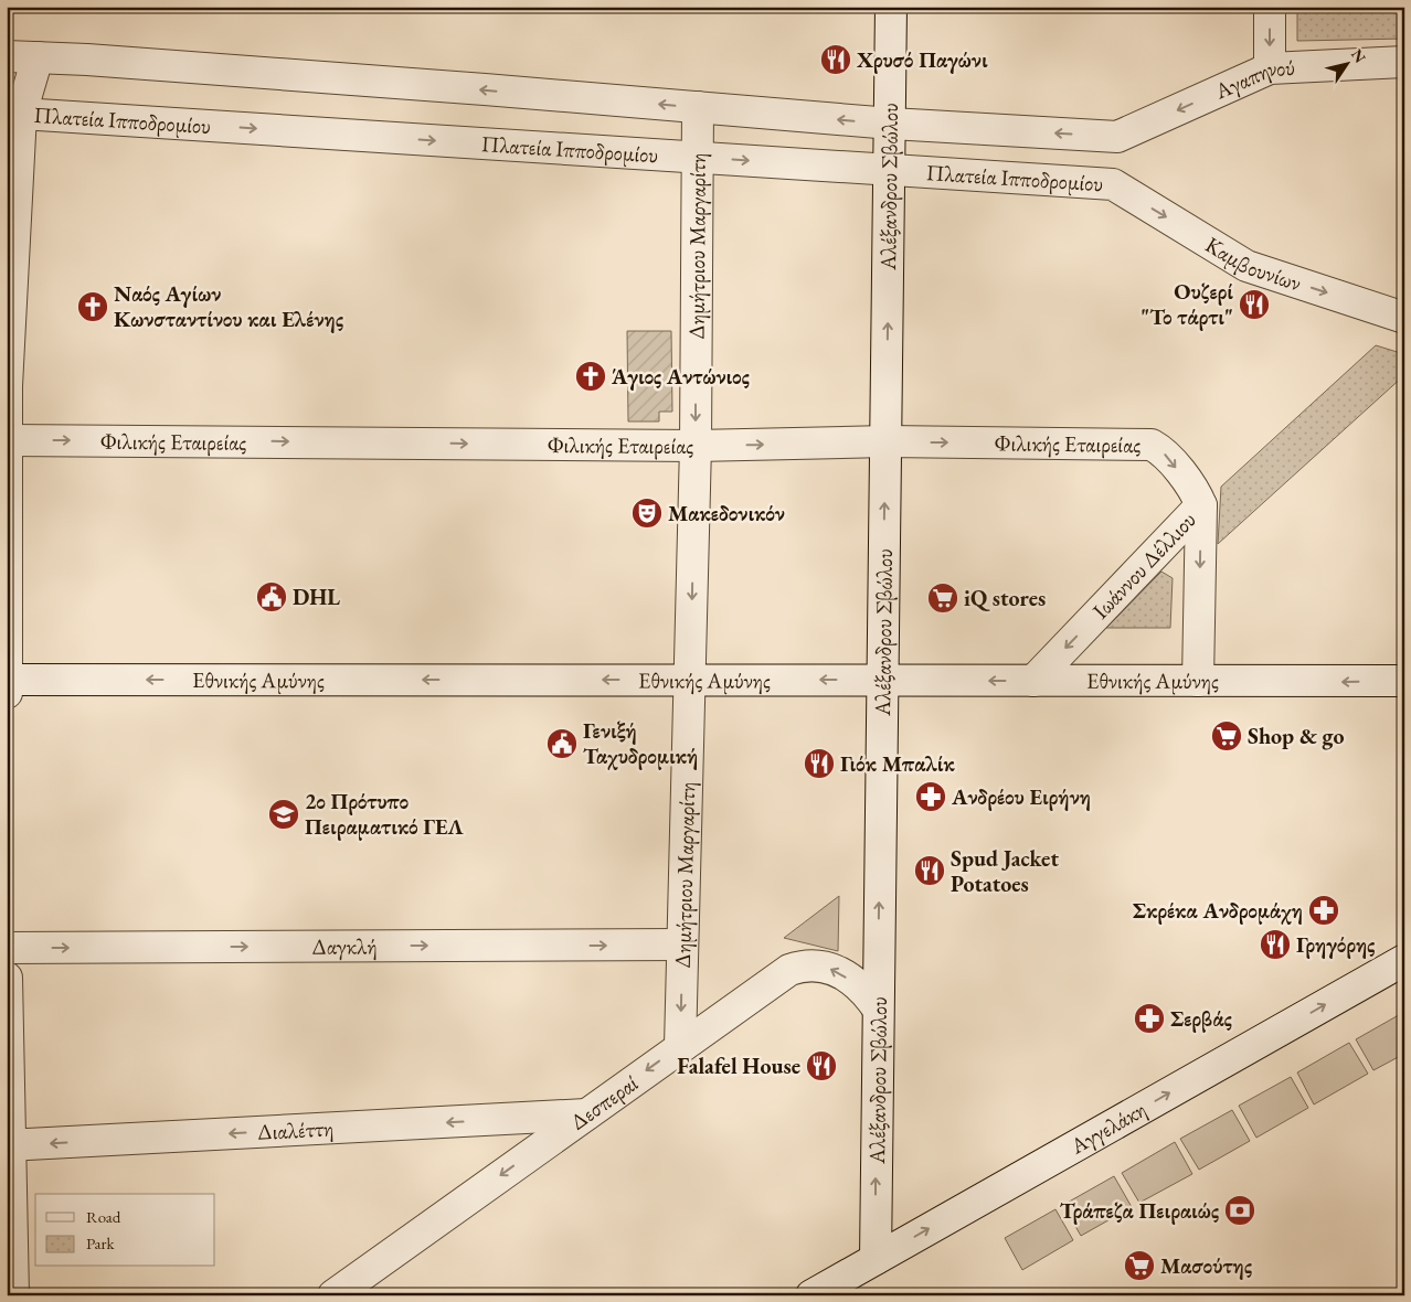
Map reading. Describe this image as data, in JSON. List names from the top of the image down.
{
  "streets": {
    "street": [
      "Αγαπηνού",
      "Πλατεία Ιπποδρομίου",
      "Αλέξανδρου Σβώλου",
      "Δημήτριου Μαργαρίτη",
      "Καμβουνίων",
      "Φιλικής Εταιρείας",
      "Ιωάννου Δέλλιου",
      "Εθνικής Αμύνης",
      "Δαγκλή",
      "Δεσπεραί",
      "Αγγελάκη",
      "Διαλέττη"
    ]
  },
  "crossings": [
    ["Αγαπηνού", "Πλατεία Ιπποδρομίου"],
    ["Πλατεία Ιπποδρομίου", "Αλέξανδρου Σβώλου"],
    ["Πλατεία Ιπποδρομίου", "Δημήτριου Μαργαρίτη"],
    ["Πλατεία Ιπποδρομίου", "Καμβουνίων"],
    ["Αλέξανδρου Σβώλου", "Φιλικής Εταιρείας"],
    ["Αλέξανδρου Σβώλου", "Εθνικής Αμύνης"],
    ["Αλέξανδρου Σβώλου", "Δεσπεραί"],
    ["Αλέξανδρου Σβώλου", "Αγγελάκη"],
    ["Δημήτριου Μαργαρίτη", "Φιλικής Εταιρείας"],
    ["Δημήτριου Μαργαρίτη", "Εθνικής Αμύνης"],
    ["Δημήτριου Μαργαρίτη", "Δαγκλή"],
    ["Δημήτριου Μαργαρίτη", "Δεσπεραί"],
    ["Φιλικής Εταιρείας", "Ιωάννου Δέλλιου"],
    ["Ιωάννου Δέλλιου", "Εθνικής Αμύνης"],
    ["Δεσπεραί", "Διαλέττη"]
  ],
  "one_way": [
    "Αγαπηνού",
    "Αλέξανδρου Σβώλου",
    "Δημήτριου Μαργαρίτη",
    "Καμβουνίων",
    "Φιλικής Εταιρείας",
    "Ιωάννου Δέλλιου",
    "Εθνικής Αμύνης",
    "Δαγκλή",
    "Δεσπεραί",
    "Αγγελάκη",
    "Διαλέττη"
  ],
  "places": {
    "restaurant": [
      "Χρυσό Παγώνι",
      "Ουζερί \"Το τάρτι\"",
      "Γιόκ Μπαλίκ",
      "Spud Jacket Potatoes",
      "Γρηγόρης",
      "Falafel House"
    ],
    "church": ["Ναός Αγίων Κωνσταντίνου και Ελένης", "Άγιος Αντώνιος"],
    "theatre": ["Μακεδονικόν"],
    "public building": ["DHL", "Γενιξή Ταχυδρομική"],
    "supermarket": ["iQ stores", "Shop & go", "Μασούτης"],
    "pharmacy": ["Ανδρέου Ειρήνη", "Σκρέκα Ανδρομάχη", "Σερβάς"],
    "school or university": ["2ο Πρότυπο Πειραματικό ΓΕΛ"],
    "bank": ["Τράπεζα Πειραιώς"]
  },
  "legend": ["Road", "Park"],
  "north": "top right"
}
